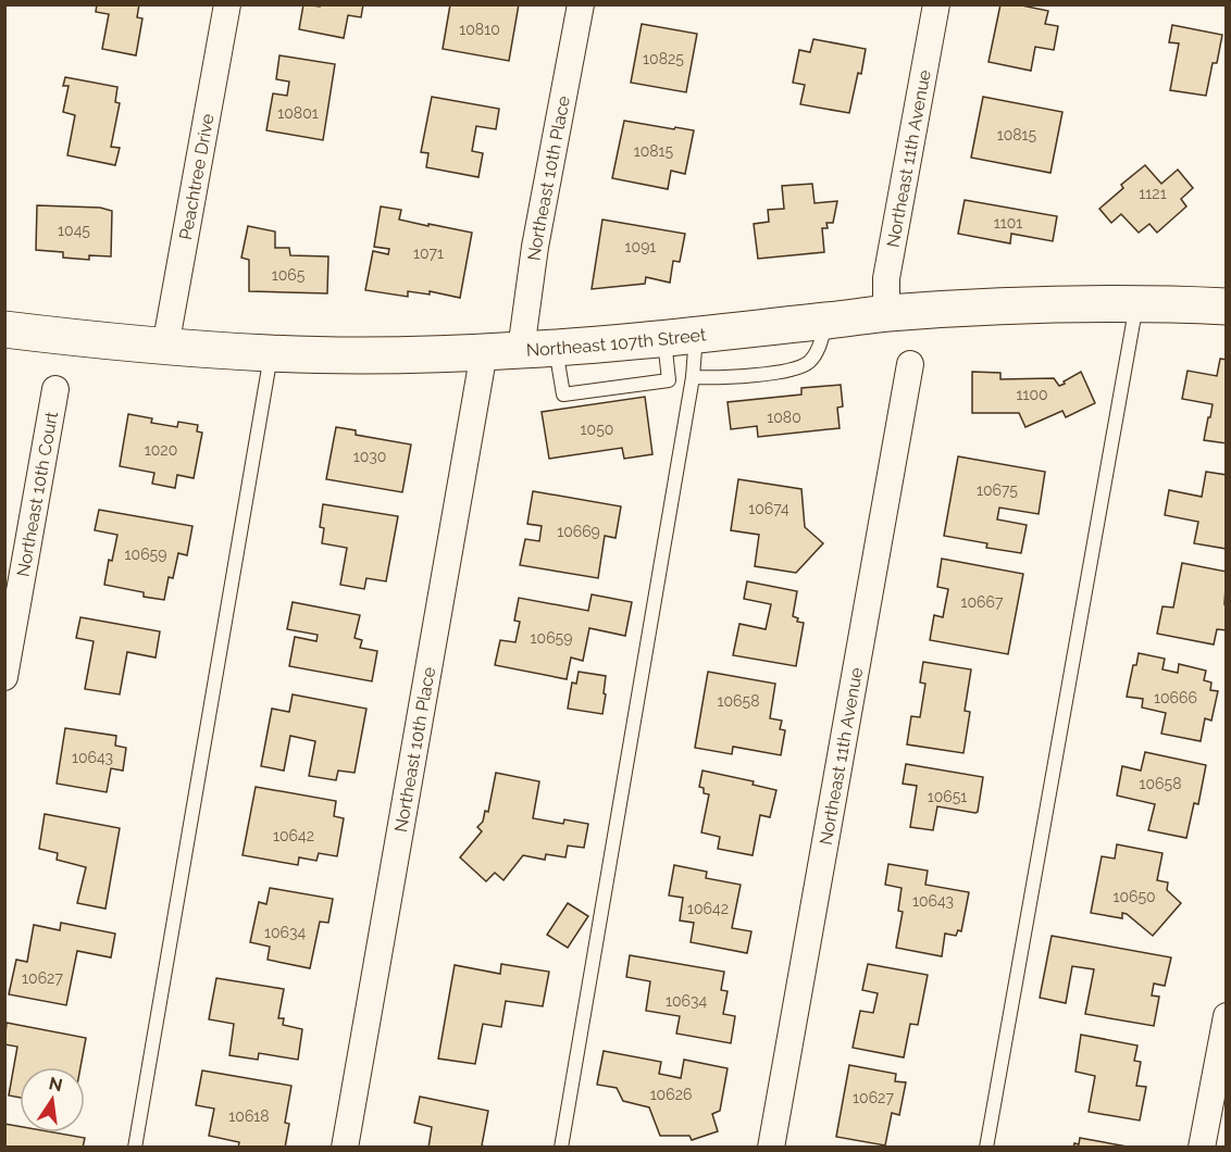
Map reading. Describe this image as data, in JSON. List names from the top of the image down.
{
  "streets": {
    "street": [
      "Northeast 11th Avenue",
      "Peachtree Drive",
      "Northeast 10th Place",
      "Northeast 107th Street",
      "Northeast 10th Court"
    ]
  },
  "crossings": [
    ["Northeast 11th Avenue", "Northeast 107th Street"],
    ["Peachtree Drive", "Northeast 107th Street"],
    ["Northeast 10th Place", "Northeast 107th Street"]
  ],
  "house_numbers": [
    "10810",
    "10825",
    "10801",
    "10815",
    "10815",
    "1121",
    "1101",
    "1045",
    "1091",
    "1071",
    "1065",
    "1100",
    "1080",
    "1050",
    "1020",
    "1030",
    "10675",
    "10674",
    "10669",
    "10659",
    "10667",
    "10659",
    "10666",
    "10658",
    "10643",
    "10658",
    "10651",
    "10642",
    "10650",
    "10643",
    "10642",
    "10634",
    "10627",
    "10634",
    "10626",
    "10627",
    "10618"
  ],
  "north": "top"
}
